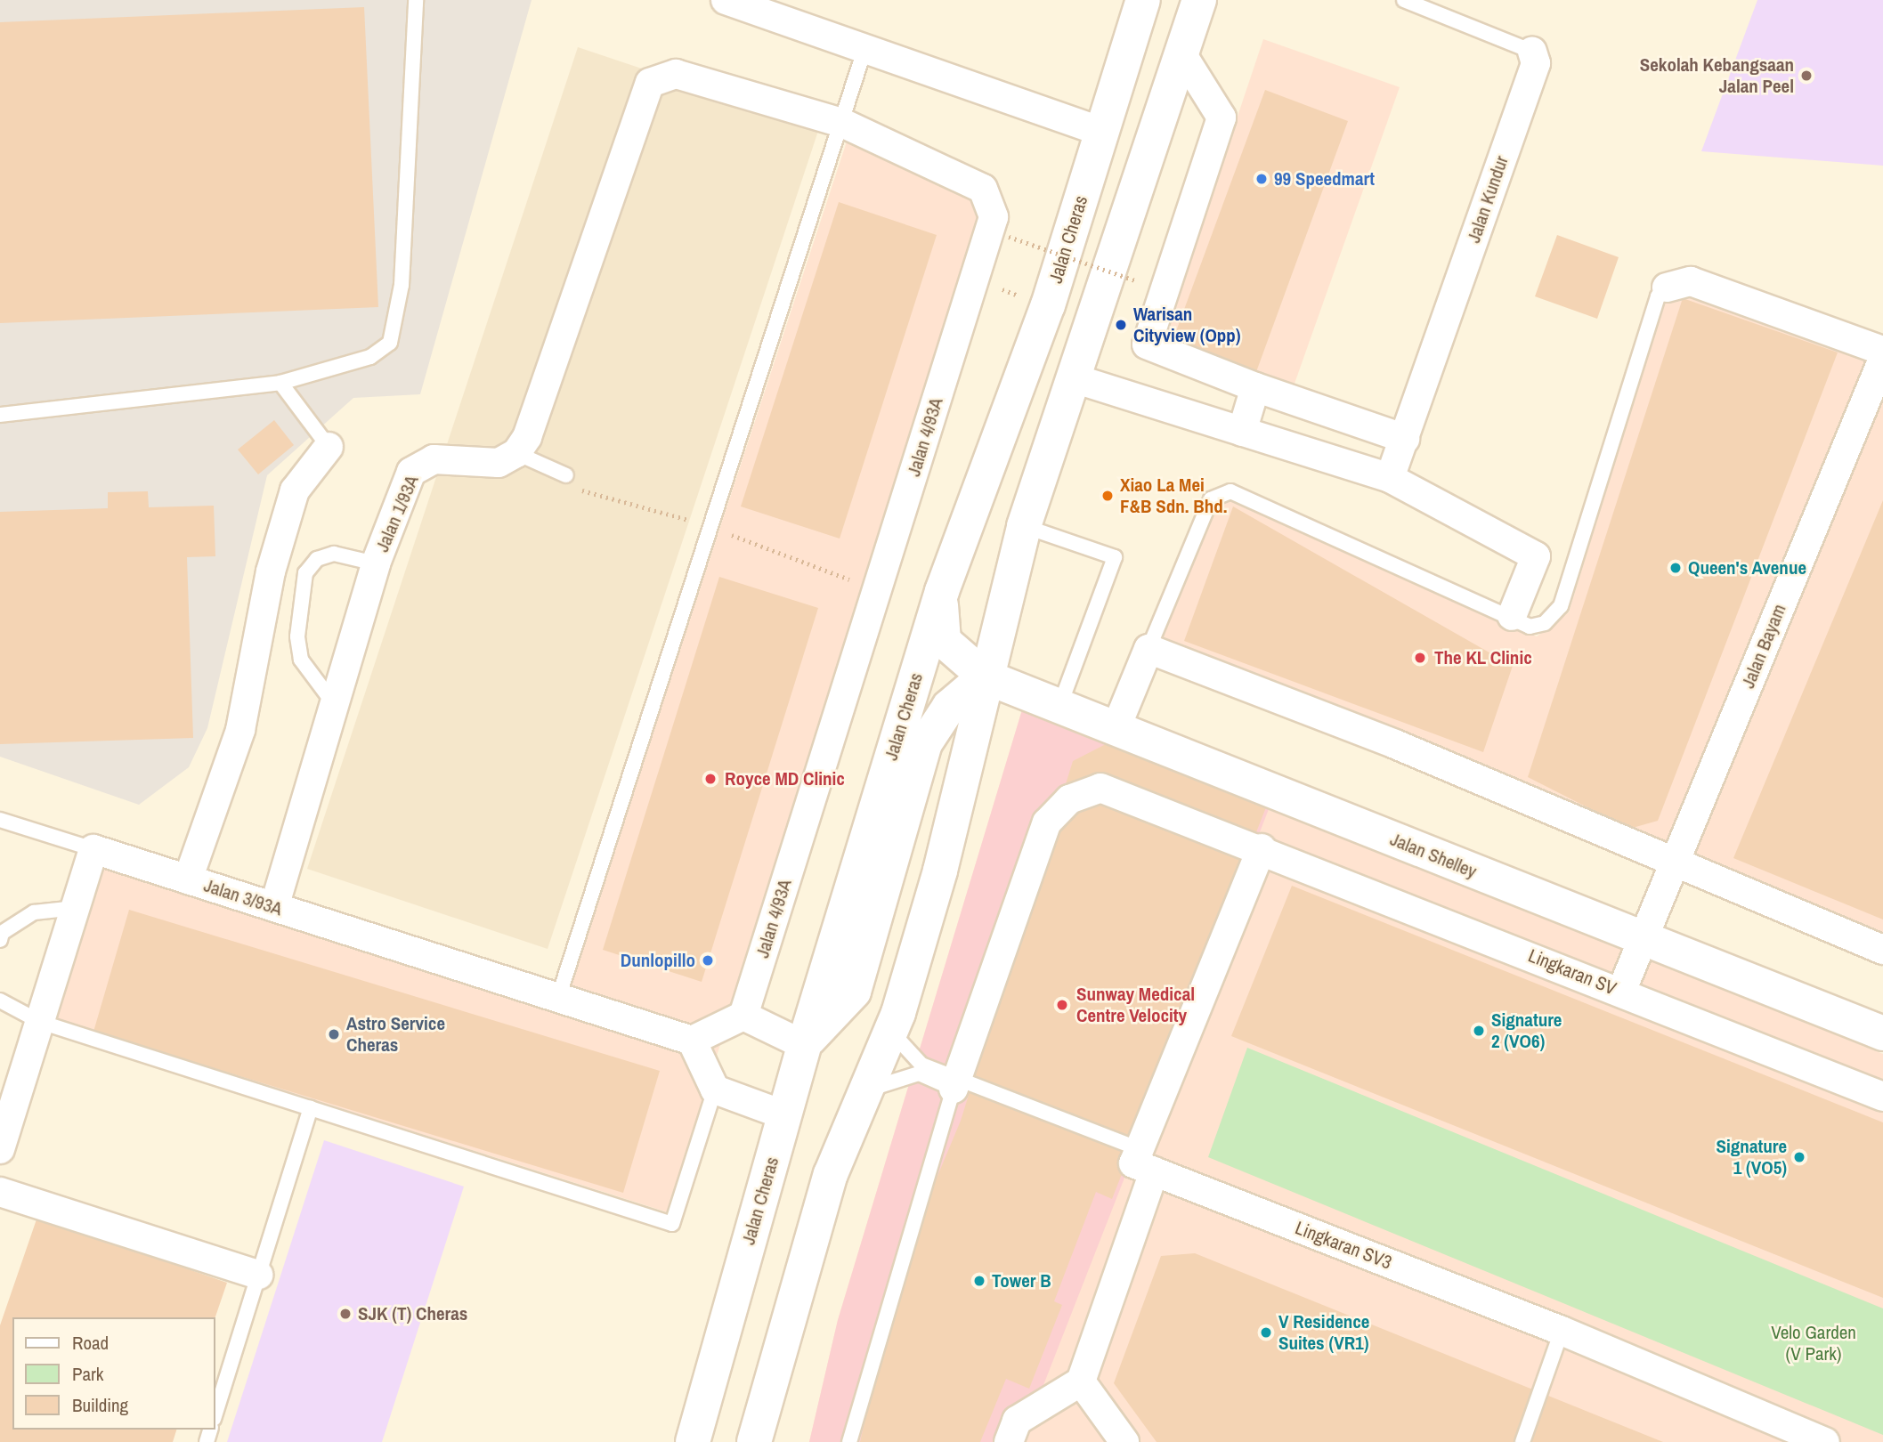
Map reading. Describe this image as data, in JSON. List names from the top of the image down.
{
  "streets": {
    "main road": ["Jalan Cheras", "Jalan Shelley"],
    "street": [
      "Jalan Kundur",
      "Jalan 4/93A",
      "Jalan 1/93A",
      "Jalan Bayam",
      "Jalan 3/93A",
      "Lingkaran SV",
      "Lingkaran SV3"
    ]
  },
  "crossings": [
    ["Jalan Cheras", "Jalan Shelley"],
    ["Jalan 4/93A", "Jalan 1/93A"],
    ["Jalan 1/93A", "Jalan 3/93A"],
    ["Jalan Bayam", "Jalan Shelley"],
    ["Jalan Bayam", "Lingkaran SV"],
    ["Lingkaran SV", "Lingkaran SV3"]
  ],
  "parks": ["Velo Garden (V Park)"],
  "places": [
    "Sekolah Kebangsaan Jalan Peel",
    "99 Speedmart",
    "Warisan Cityview (Opp)",
    "Xiao La Mei F&B Sdn. Bhd.",
    "Queen's Avenue",
    "The KL Clinic",
    "Royce MD Clinic",
    "Dunlopillo",
    "Sunway Medical Centre Velocity",
    "Signature 2 (VO6)",
    "Astro Service Cheras",
    "Signature 1 (VO5)",
    "Tower B",
    "SJK (T) Cheras",
    "V Residence Suites (VR1)"
  ],
  "legend": ["Road", "Park", "Building"]
}
